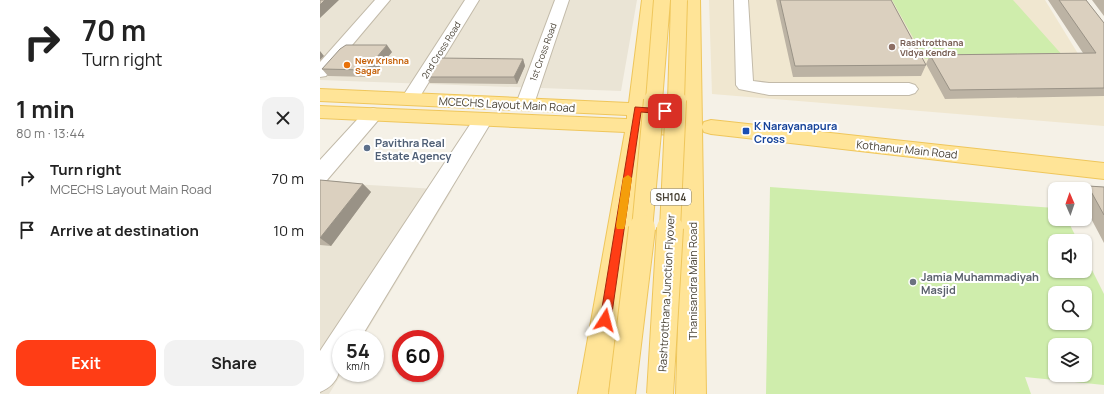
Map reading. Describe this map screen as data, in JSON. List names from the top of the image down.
{
  "streets": {
    "main road": [
      "MCECHS Layout Main Road",
      "Kothanur Main Road",
      "SH104",
      "Thanisandra Main Road",
      "Rashtrotthana Junction Flyover"
    ],
    "street": ["2nd Cross Road", "1st Cross Road"]
  },
  "crossings": [
    ["2nd Cross Road", "MCECHS Layout Main Road"],
    ["1st Cross Road", "MCECHS Layout Main Road"],
    ["MCECHS Layout Main Road", "Kothanur Main Road"],
    ["Kothanur Main Road", "Thanisandra Main Road"]
  ],
  "places": {
    "other": [
      "Rashtrotthana Vidya Kendra",
      "New Krishna Sagar",
      "Pavithra Real Estate Agency",
      "Jamia Muhammadiyah Masjid"
    ],
    "transit": ["K Narayanapura Cross"]
  },
  "north": "top",
  "page": {
    "turn": ["70 m", "Turn right"],
    "heading": ["1 min", "80 m · 13:44"],
    "list": [
      {
        "name": "Turn right",
        "note": "MCECHS Layout Main Road",
        "value": "70 m"
      },
      {
        "name": "Arrive at destination",
        "value": "10 m"
      }
    ],
    "speed": "54 km/h",
    "limit": "60",
    "buttons": ["Exit", "Share"]
  }
}
